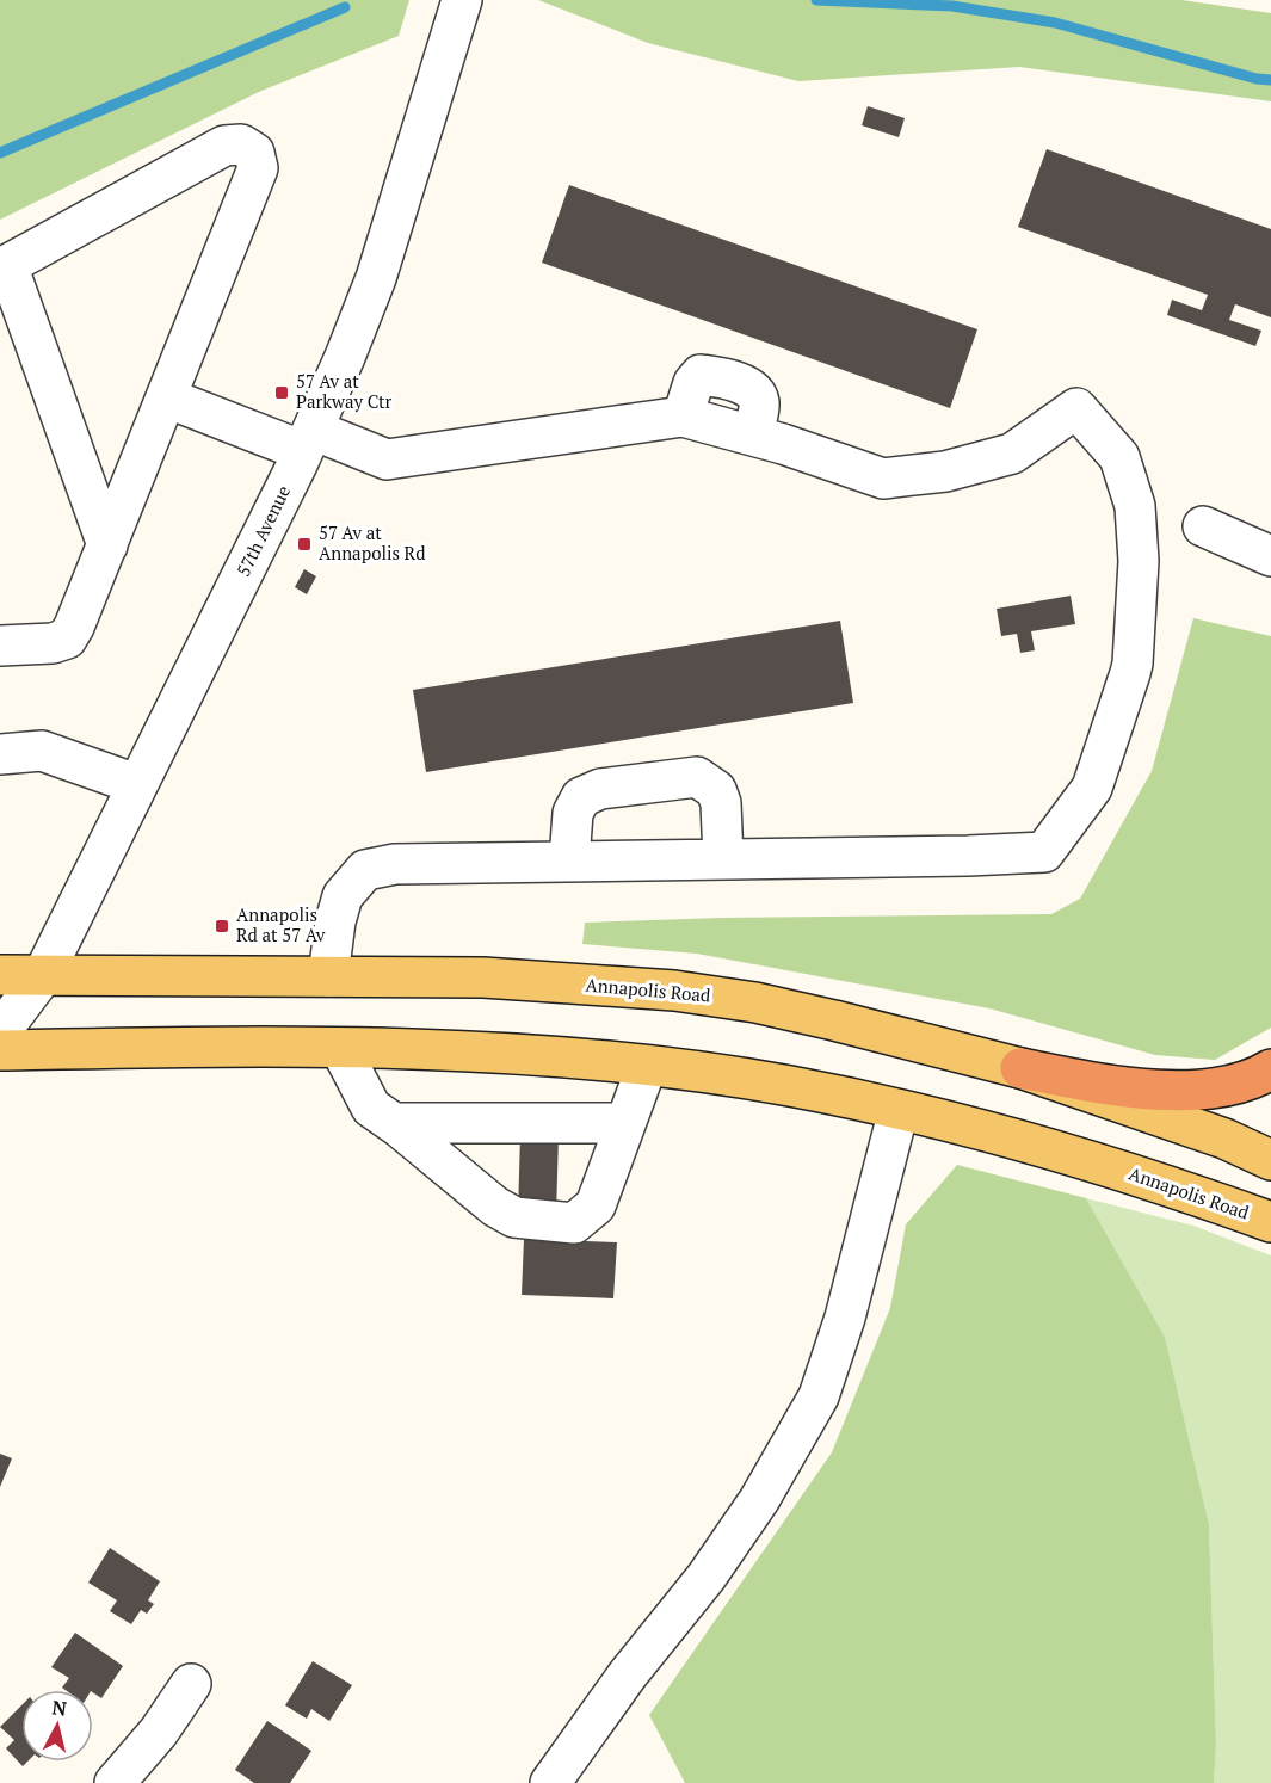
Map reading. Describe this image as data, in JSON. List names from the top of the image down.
{
  "streets": {
    "main road": ["Annapolis Road"],
    "street": ["57th Avenue"]
  },
  "crossings": [
    ["57th Avenue", "Annapolis Road"]
  ],
  "places": {
    "transit": ["57 Av at Parkway Ctr", "57 Av at Annapolis Rd", "Annapolis Rd at 57 Av"]
  },
  "north": "top"
}
